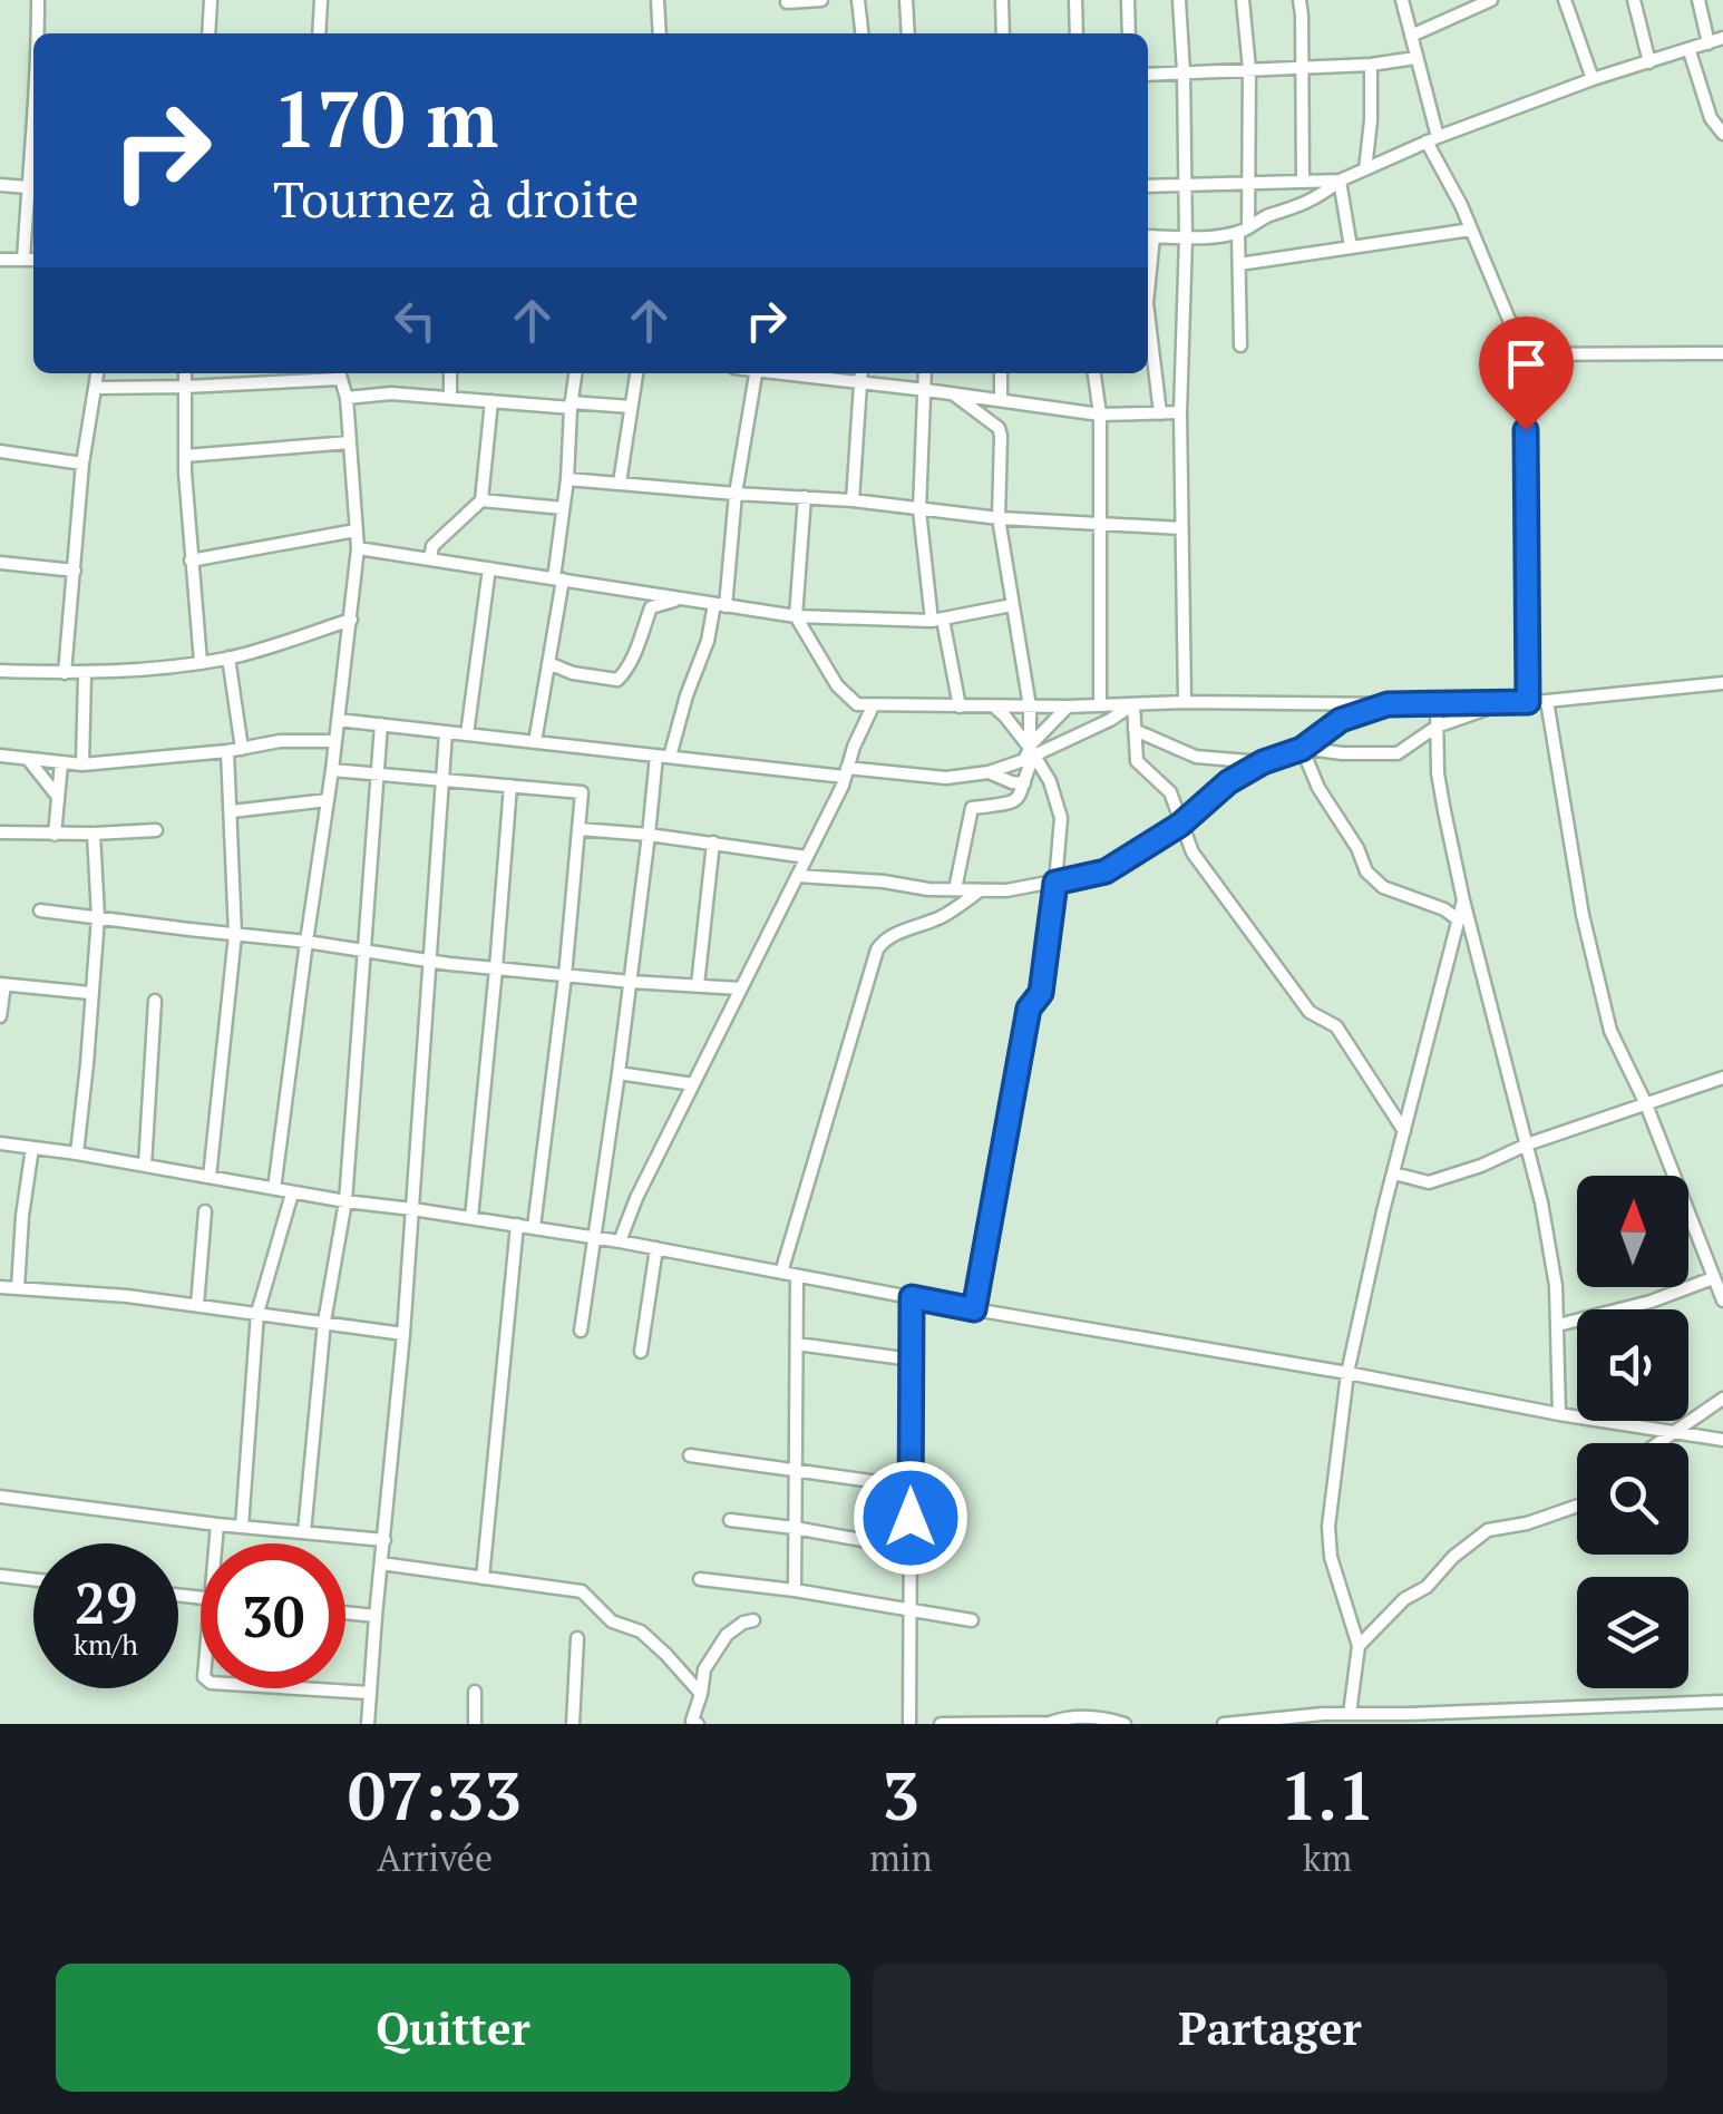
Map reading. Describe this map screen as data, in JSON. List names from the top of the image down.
{
  "north": "top",
  "page": {
    "turn": ["170 m", "Tournez à droite"],
    "speed": "29 km/h",
    "limit": "30",
    "eta": [
      "07:33",
      "Arrivée",
      "3",
      "min",
      "1.1",
      "km"
    ],
    "buttons": ["Quitter", "Partager"]
  }
}
